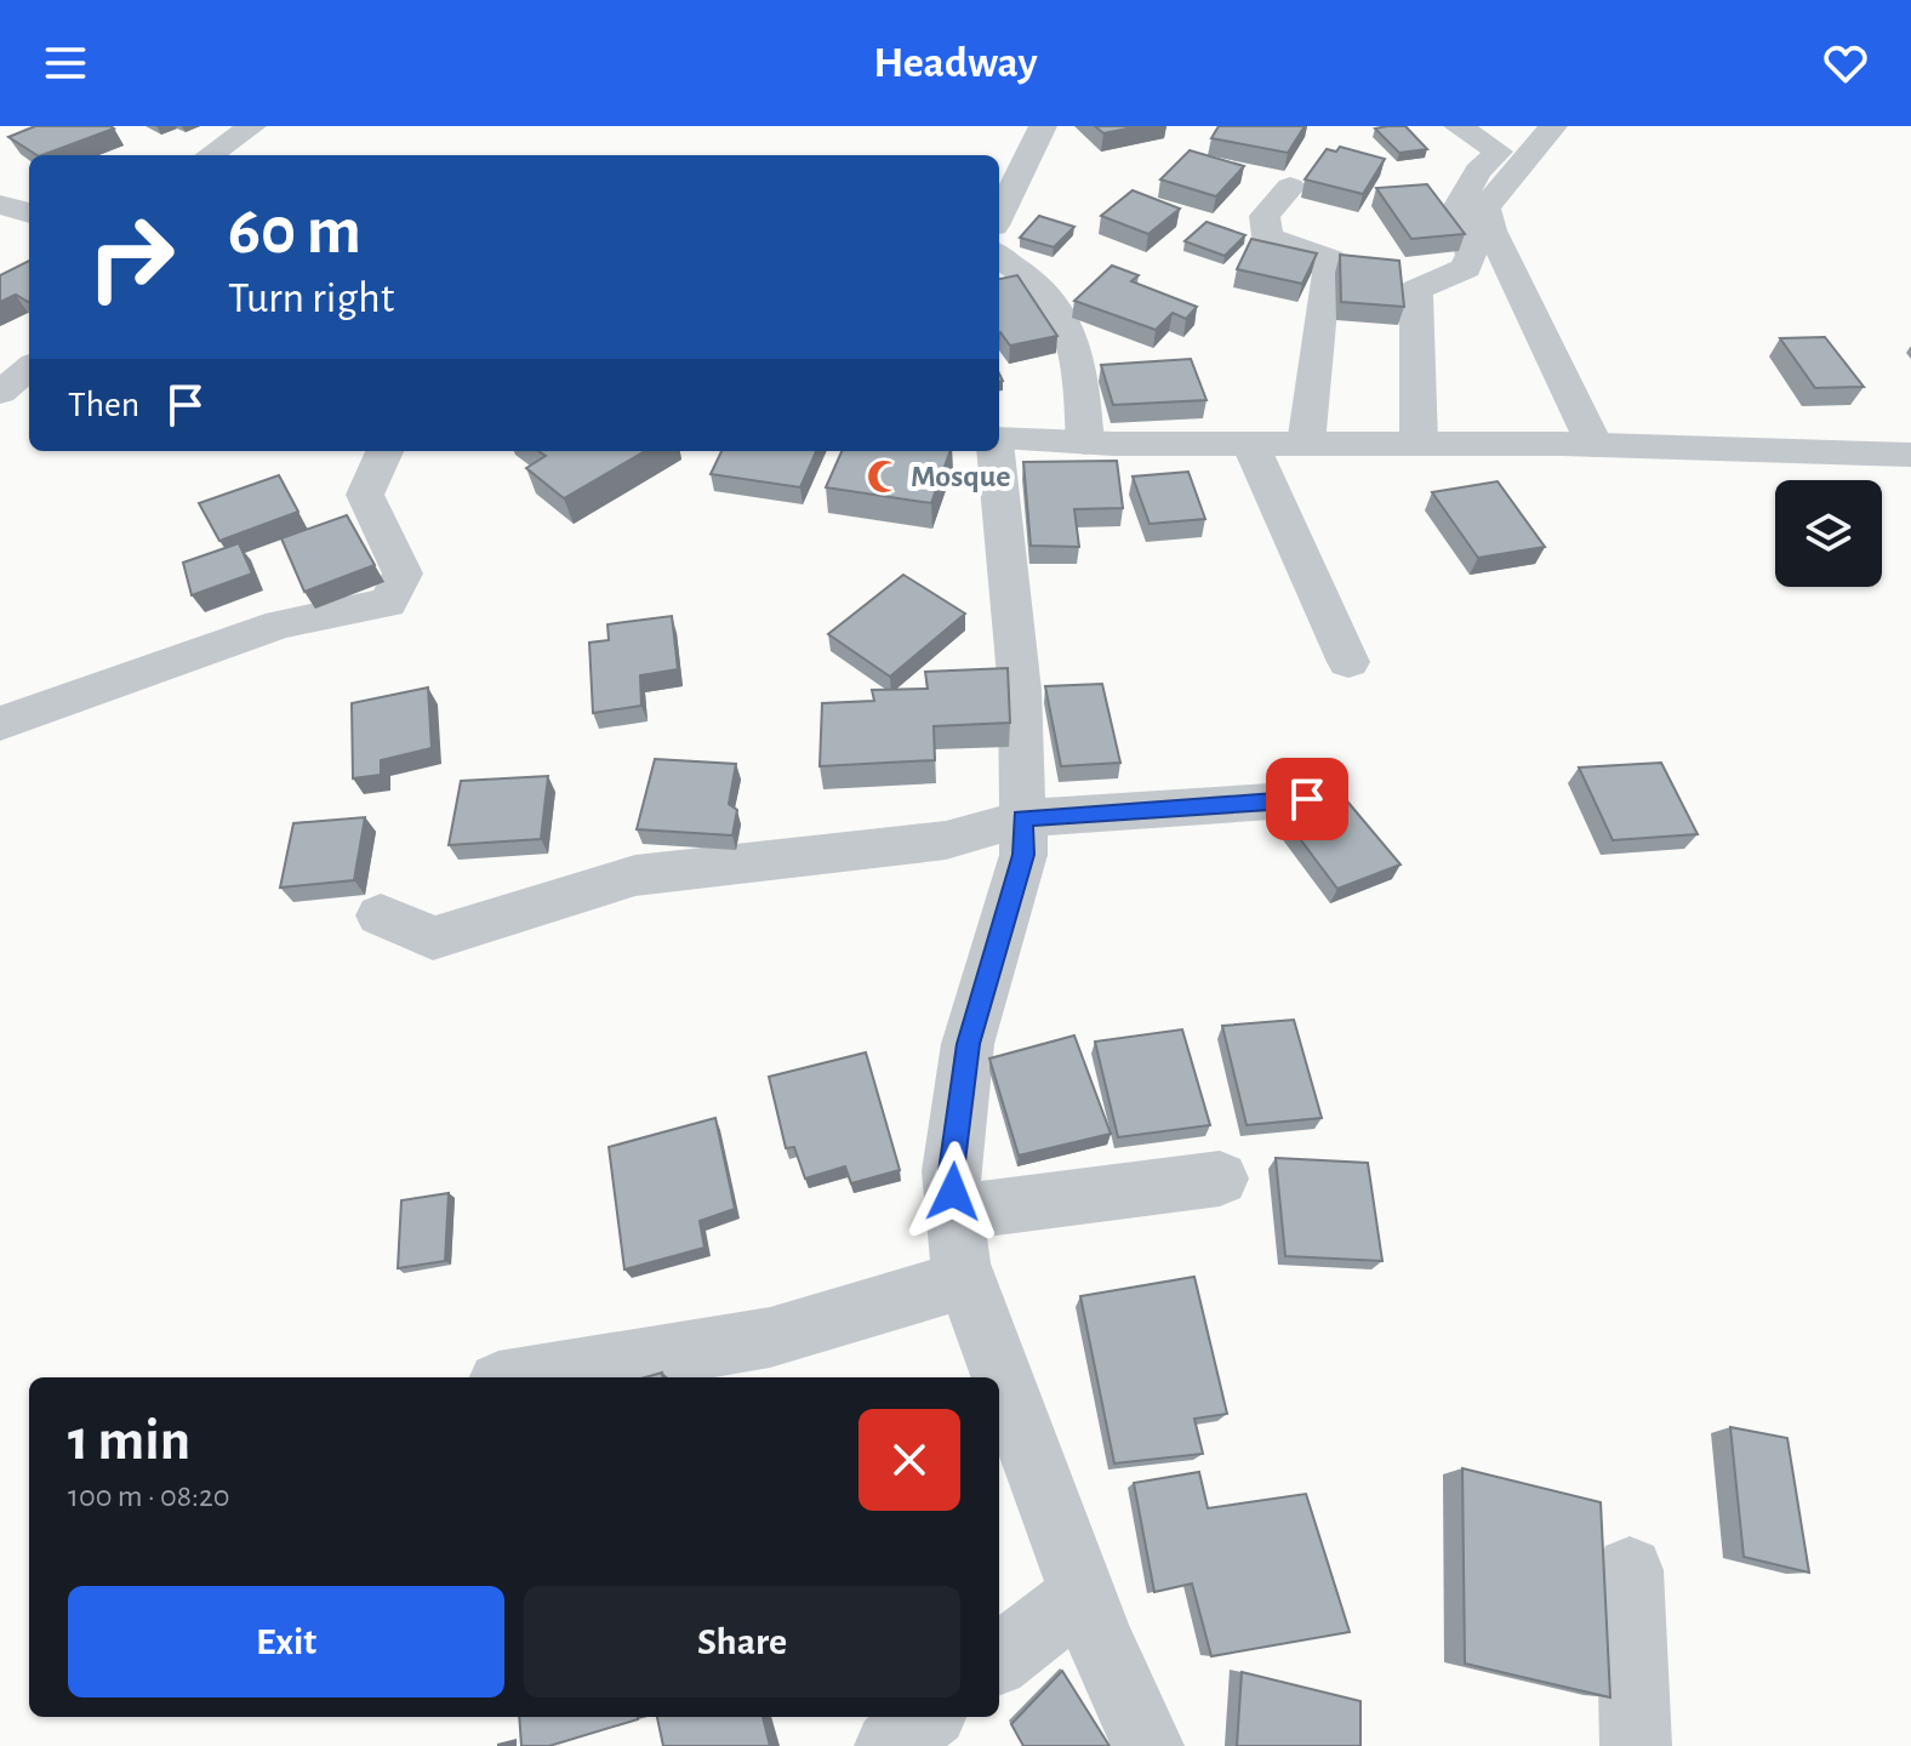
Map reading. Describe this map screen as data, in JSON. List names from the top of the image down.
{
  "places": {
    "mosque": ["Mosque"]
  },
  "page": {
    "header": "Headway",
    "turn": ["60 m", "Turn right"],
    "then": "Then",
    "heading": ["1 min", "100 m · 08:20"],
    "buttons": ["Exit", "Share"]
  }
}
